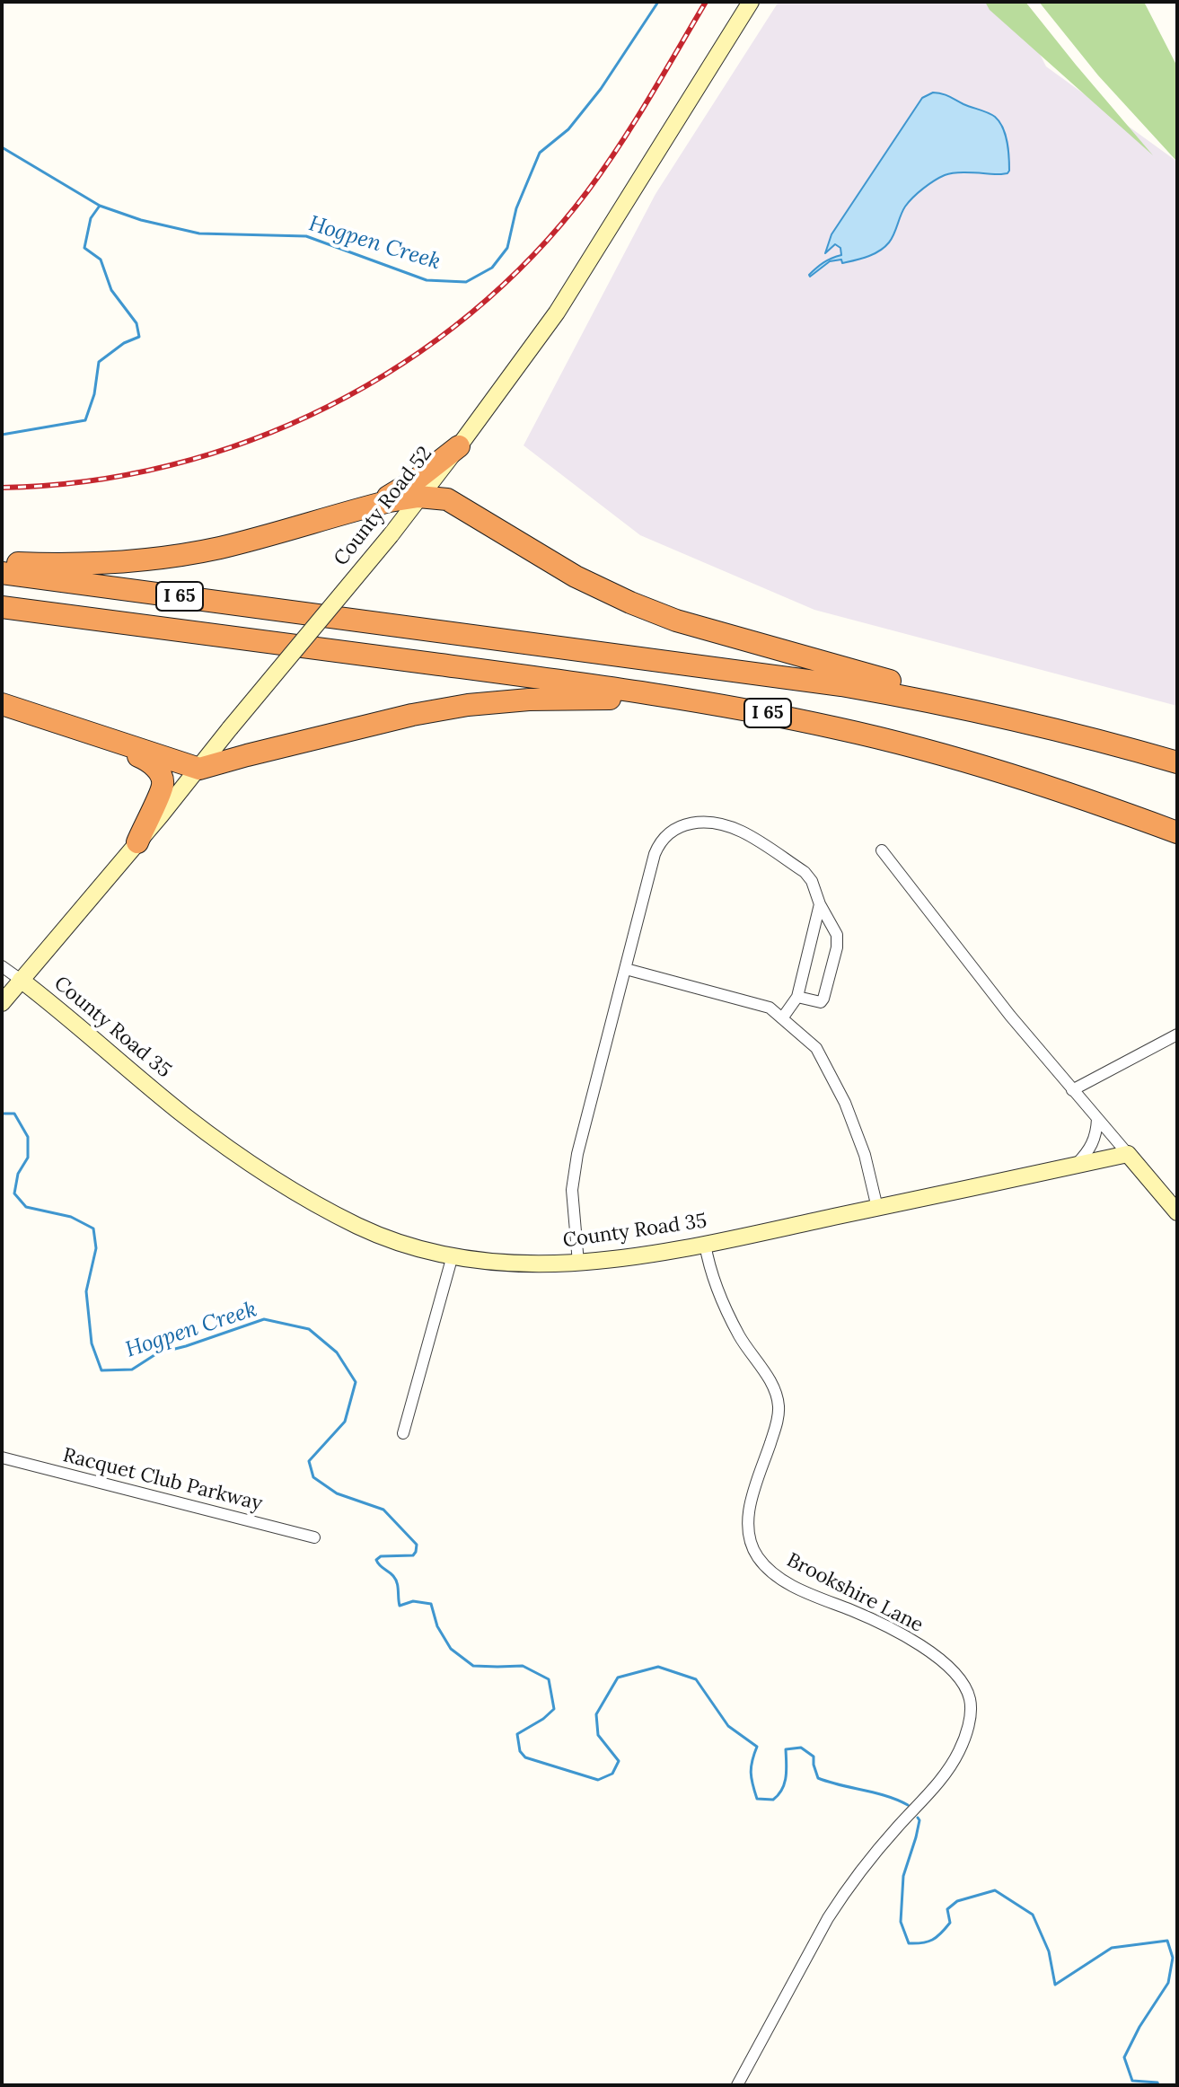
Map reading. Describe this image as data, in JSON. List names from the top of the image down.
{
  "streets": {
    "highway": ["I 65"],
    "street": [
      "County Road 52",
      "County Road 35",
      "Racquet Club Parkway",
      "Brookshire Lane"
    ]
  },
  "crossings": [
    ["County Road 52", "County Road 35"],
    ["County Road 35", "Brookshire Lane"]
  ],
  "water": ["Hogpen Creek"]
}
